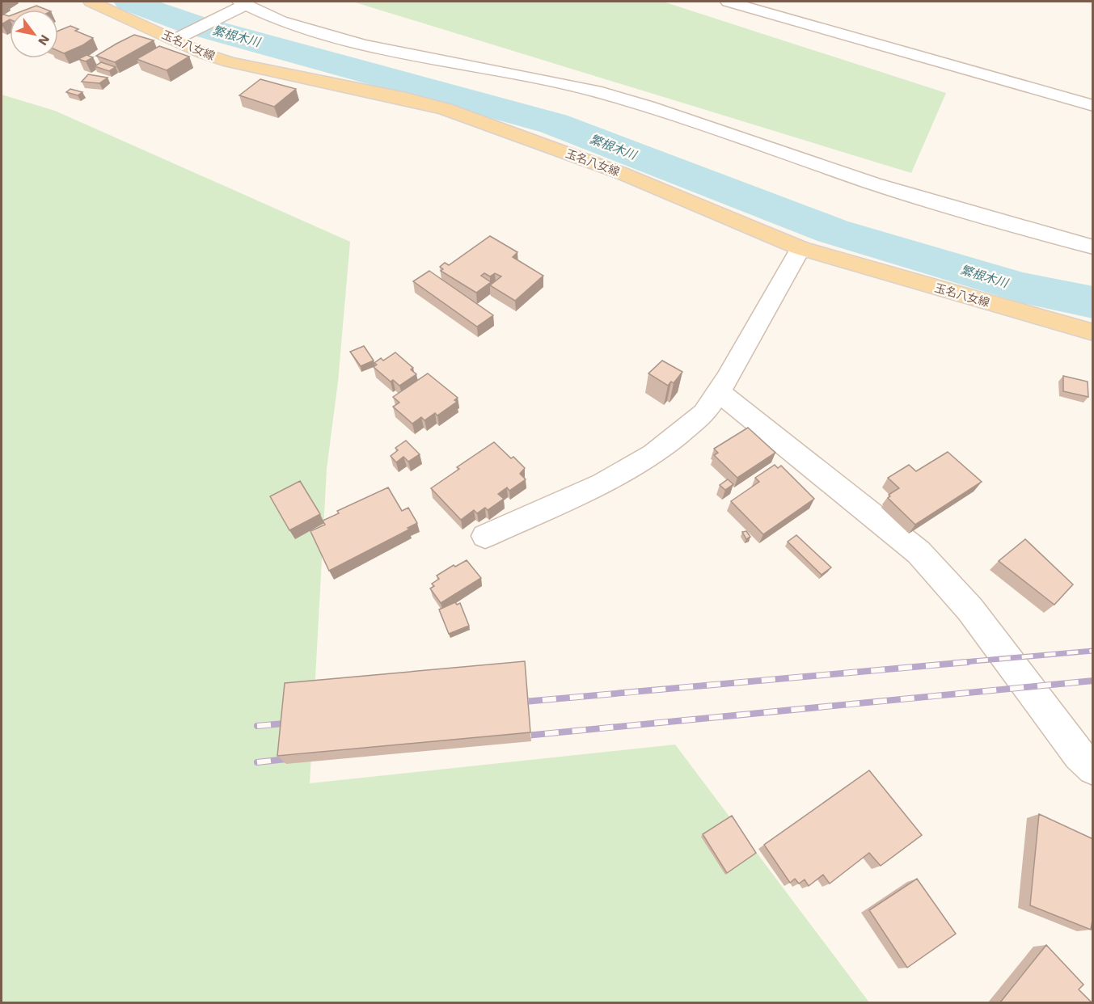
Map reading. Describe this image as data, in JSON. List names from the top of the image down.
{
  "streets": {
    "main road": ["玉名八女線"]
  },
  "water": ["繁根木川"],
  "north": "bottom right"
}
